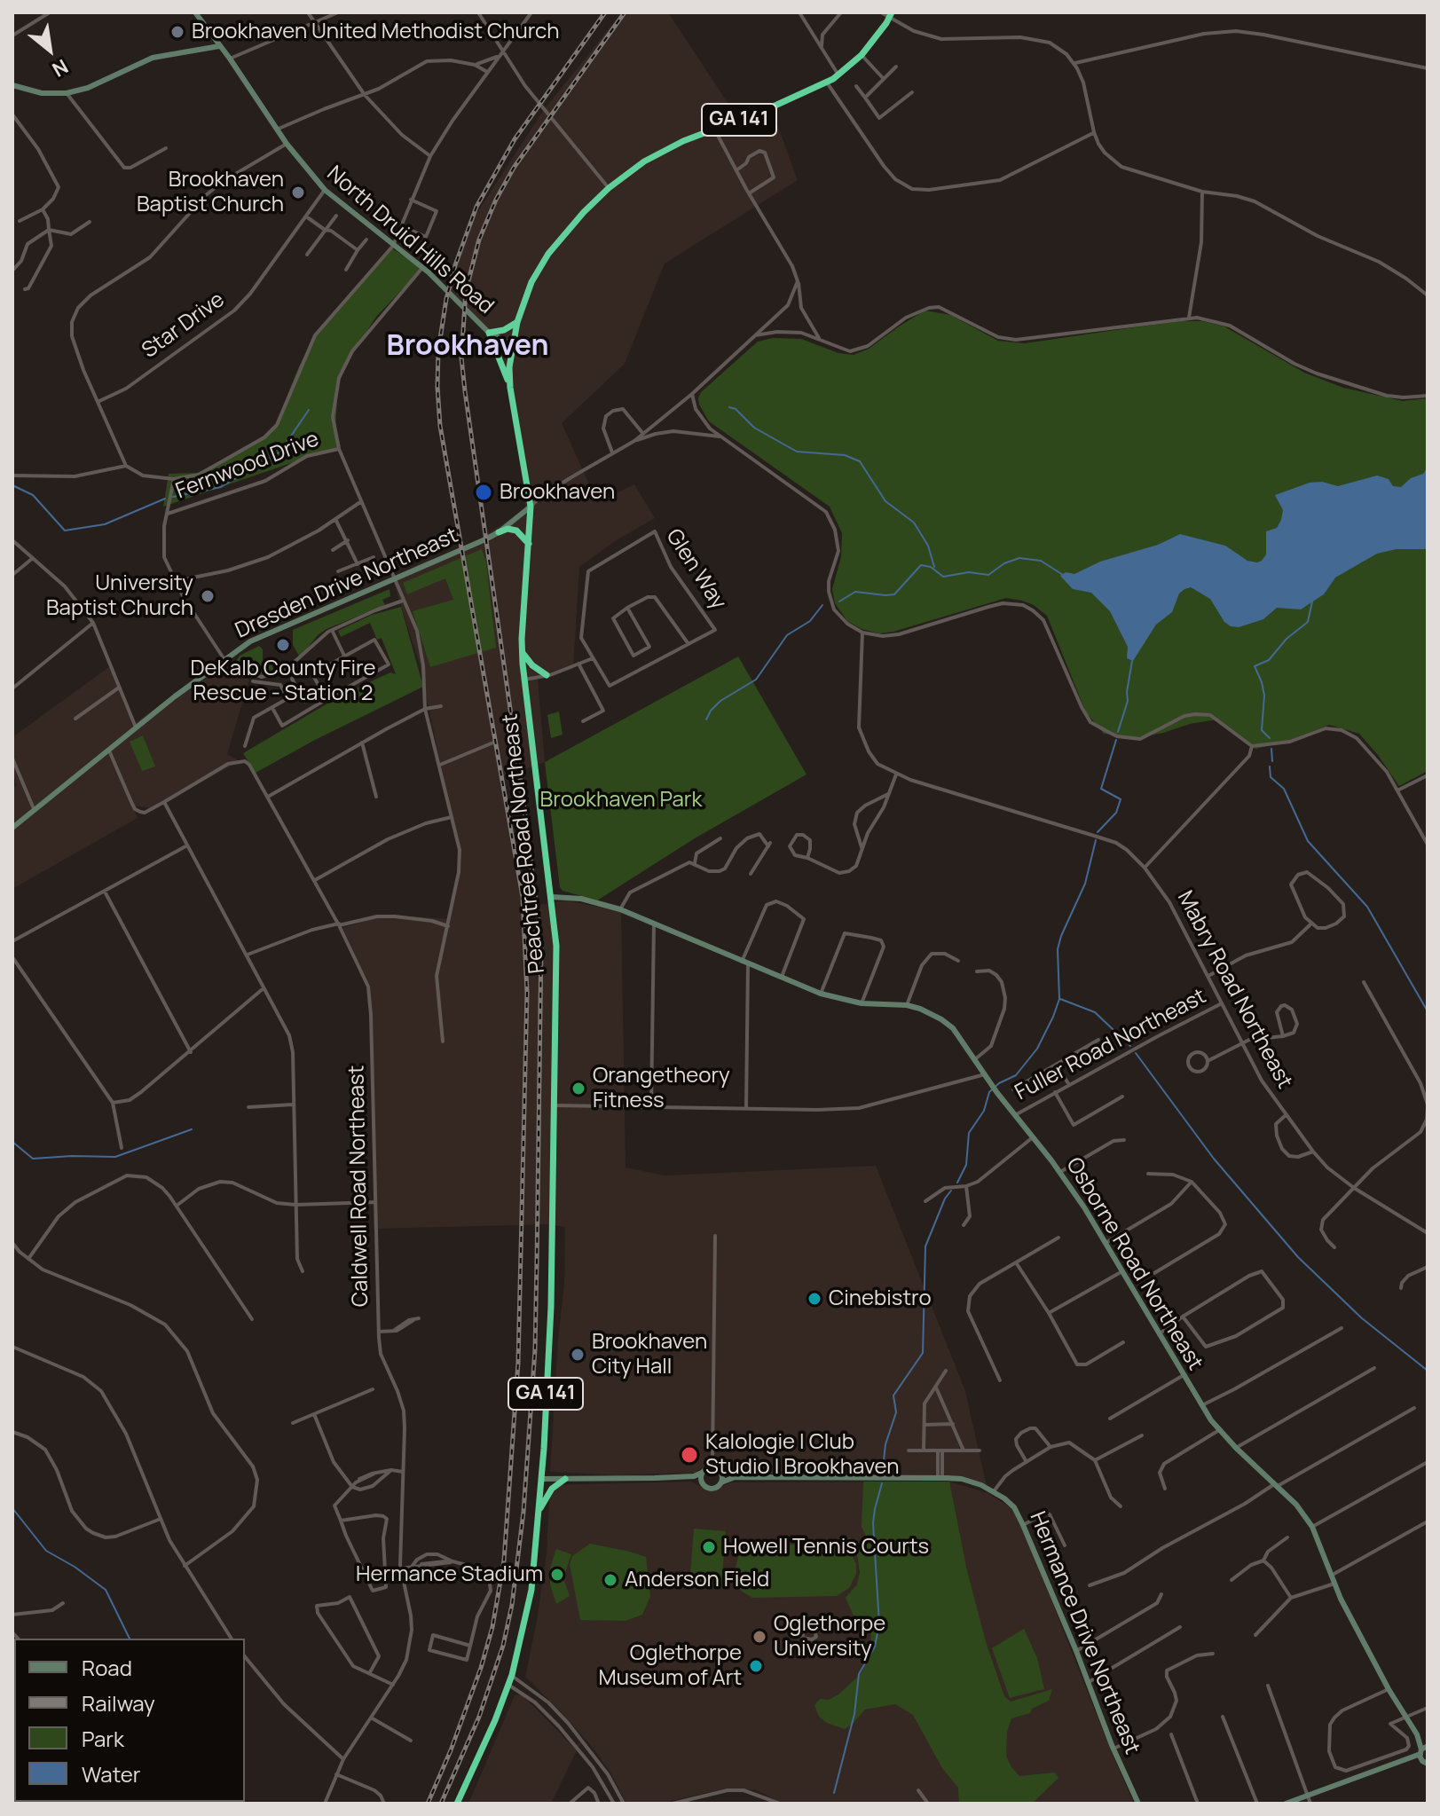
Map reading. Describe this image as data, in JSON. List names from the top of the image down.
{
  "streets": {
    "highway": ["GA 141", "Peachtree Road Northeast"],
    "street": [
      "North Druid Hills Road",
      "Star Drive",
      "Fernwood Drive",
      "Glen Way",
      "Dresden Drive Northeast",
      "Mabry Road Northeast",
      "Fuller Road Northeast",
      "Caldwell Road Northeast",
      "Osborne Road Northeast",
      "Hermance Drive Northeast"
    ]
  },
  "crossings": [
    ["GA 141", "Peachtree Road Northeast"],
    ["North Druid Hills Road", "Star Drive"],
    ["North Druid Hills Road", "Peachtree Road Northeast"],
    ["Dresden Drive Northeast", "Peachtree Road Northeast"],
    ["Dresden Drive Northeast", "Caldwell Road Northeast"],
    ["Peachtree Road Northeast", "Osborne Road Northeast"],
    ["Peachtree Road Northeast", "Hermance Drive Northeast"],
    ["Mabry Road Northeast", "Fuller Road Northeast"],
    ["Fuller Road Northeast", "Osborne Road Northeast"]
  ],
  "districts": ["Brookhaven"],
  "parks": ["Brookhaven Park"],
  "places": [
    "Brookhaven United Methodist Church",
    "Brookhaven Baptist Church",
    "Brookhaven",
    "University Baptist Church",
    "DeKalb County Fire Rescue - Station 2",
    "Orangetheory Fitness",
    "Cinebistro",
    "Brookhaven City Hall",
    "Kalologie | Club Studio | Brookhaven",
    "Howell Tennis Courts",
    "Hermance Stadium",
    "Anderson Field",
    "Oglethorpe University",
    "Oglethorpe Museum of Art"
  ],
  "legend": [
    "Road",
    "Railway",
    "Park",
    "Water"
  ],
  "north": "bottom right"
}
